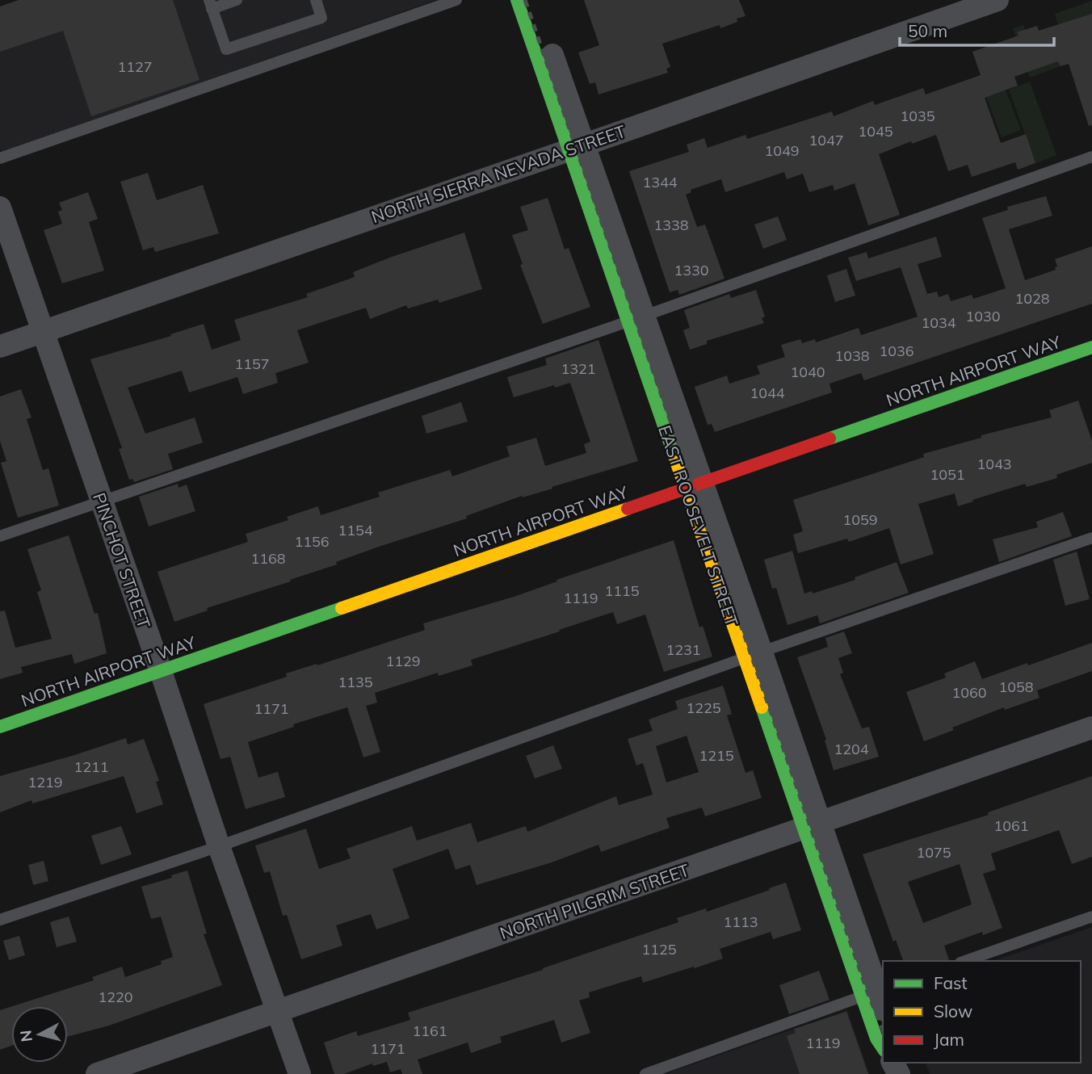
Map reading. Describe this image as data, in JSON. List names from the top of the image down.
{
  "streets": {
    "main road": ["NORTH AIRPORT WAY", "EAST ROOSEVELT STREET"],
    "street": ["NORTH SIERRA NEVADA STREET", "PINCHOT STREET", "NORTH PILGRIM STREET"]
  },
  "crossings": [
    ["NORTH SIERRA NEVADA STREET", "EAST ROOSEVELT STREET"],
    ["NORTH SIERRA NEVADA STREET", "PINCHOT STREET"],
    ["NORTH AIRPORT WAY", "EAST ROOSEVELT STREET"],
    ["NORTH AIRPORT WAY", "PINCHOT STREET"],
    ["EAST ROOSEVELT STREET", "NORTH PILGRIM STREET"],
    ["PINCHOT STREET", "NORTH PILGRIM STREET"]
  ],
  "house_numbers": [
    "1127",
    "1035",
    "1045",
    "1047",
    "1049",
    "1344",
    "1338",
    "1330",
    "1028",
    "1030",
    "1034",
    "1036",
    "1038",
    "1157",
    "1321",
    "1040",
    "1044",
    "1043",
    "1051",
    "1059",
    "1154",
    "1156",
    "1168",
    "1115",
    "1119",
    "1231",
    "1129",
    "1135",
    "1058",
    "1060",
    "1225",
    "1171",
    "1204",
    "1215",
    "1211",
    "1219",
    "1061",
    "1075",
    "1113",
    "1125",
    "1220",
    "1161",
    "1119",
    "1171"
  ],
  "legend": ["Fast", "Slow", "Jam"],
  "scale_bar": "50 m",
  "north": "left"
}
